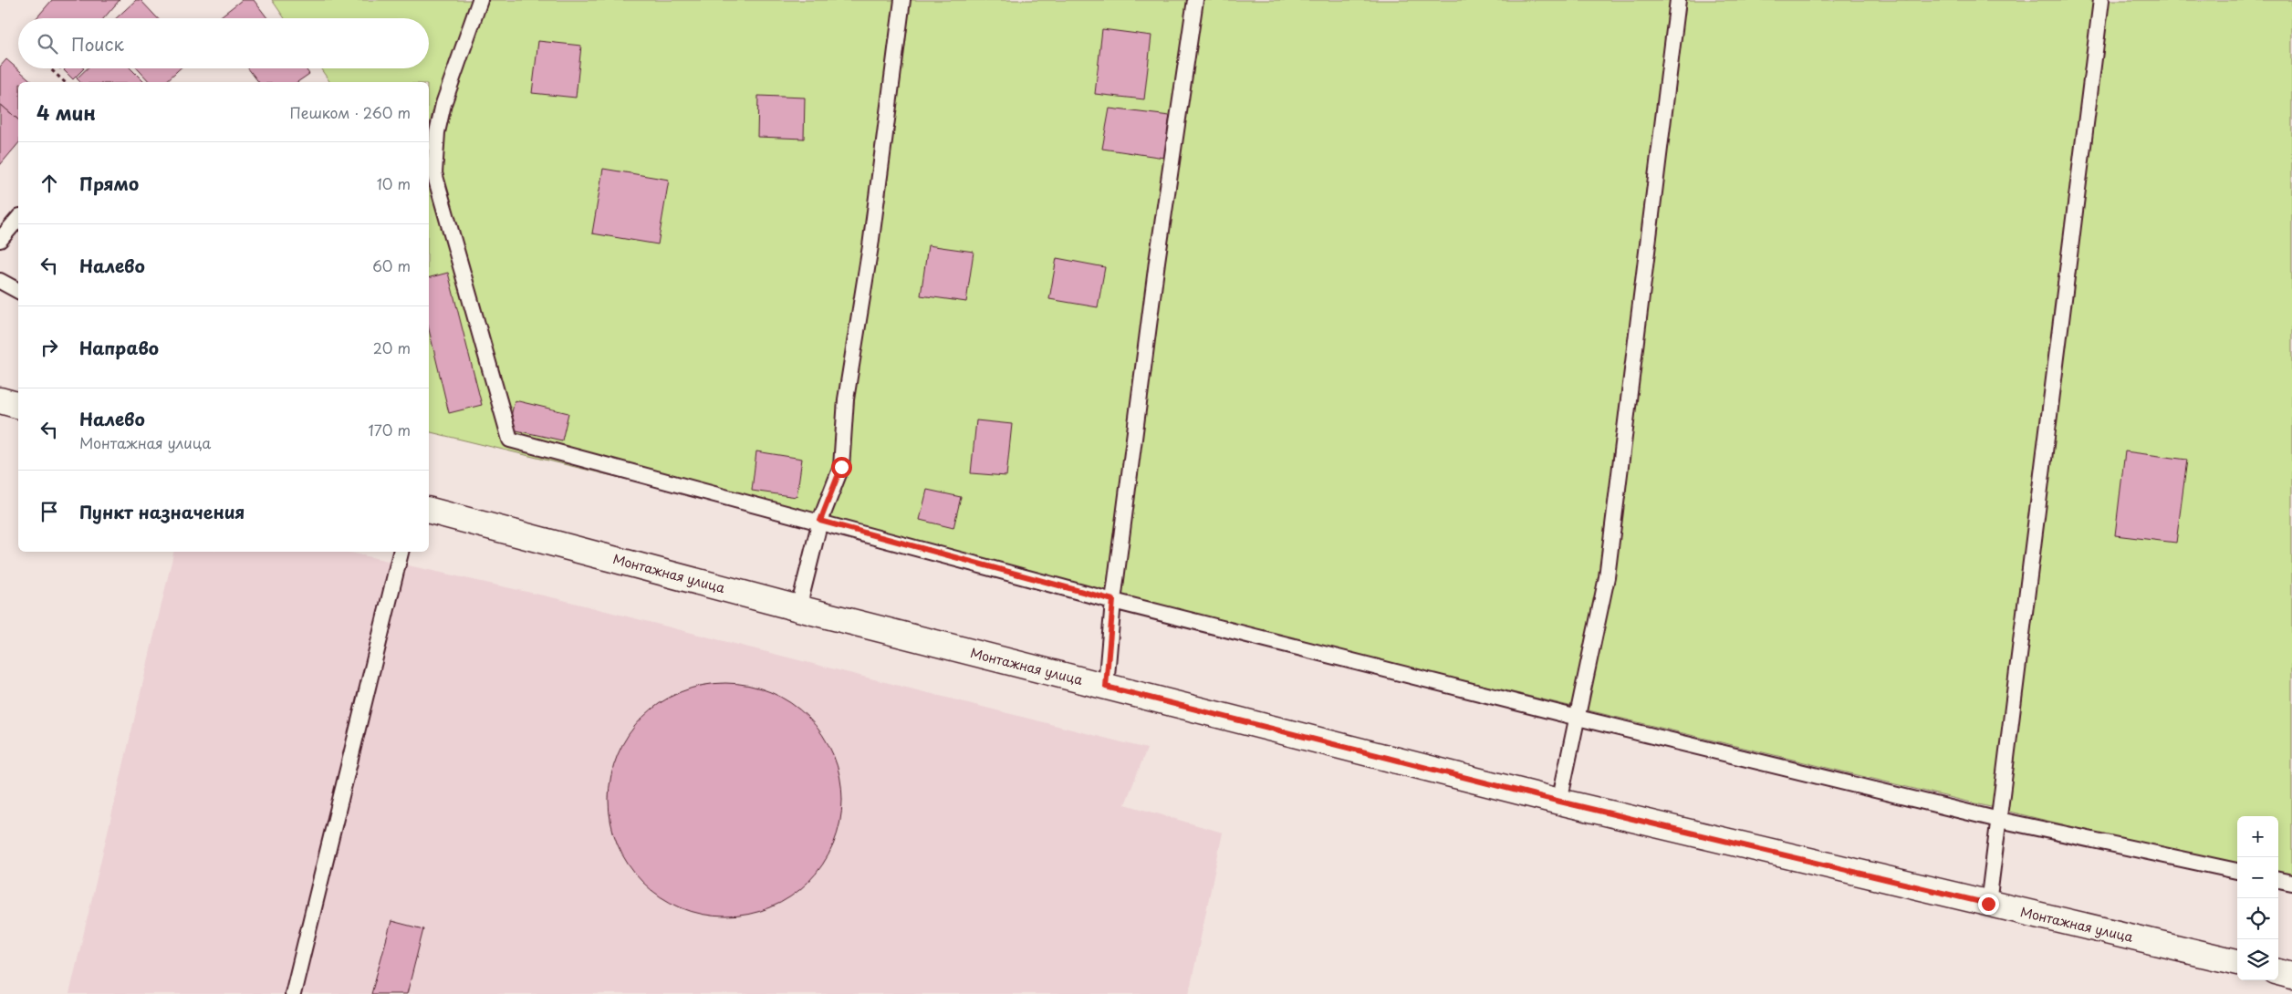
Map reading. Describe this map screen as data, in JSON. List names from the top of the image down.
{
  "streets": {
    "street": ["Монтажная улица"]
  },
  "page": {
    "search": "Поиск",
    "heading": ["4 мин", "Пешком · 260 m"],
    "list": [
      ["Прямо", "10 m"],
      ["Налево", "60 m"],
      ["Направо", "20 m"],
      ["Налево", "Монтажная улица", "170 m"],
      "Пункт назначения"
    ],
    "map_buttons": ["+", "−"]
  }
}
